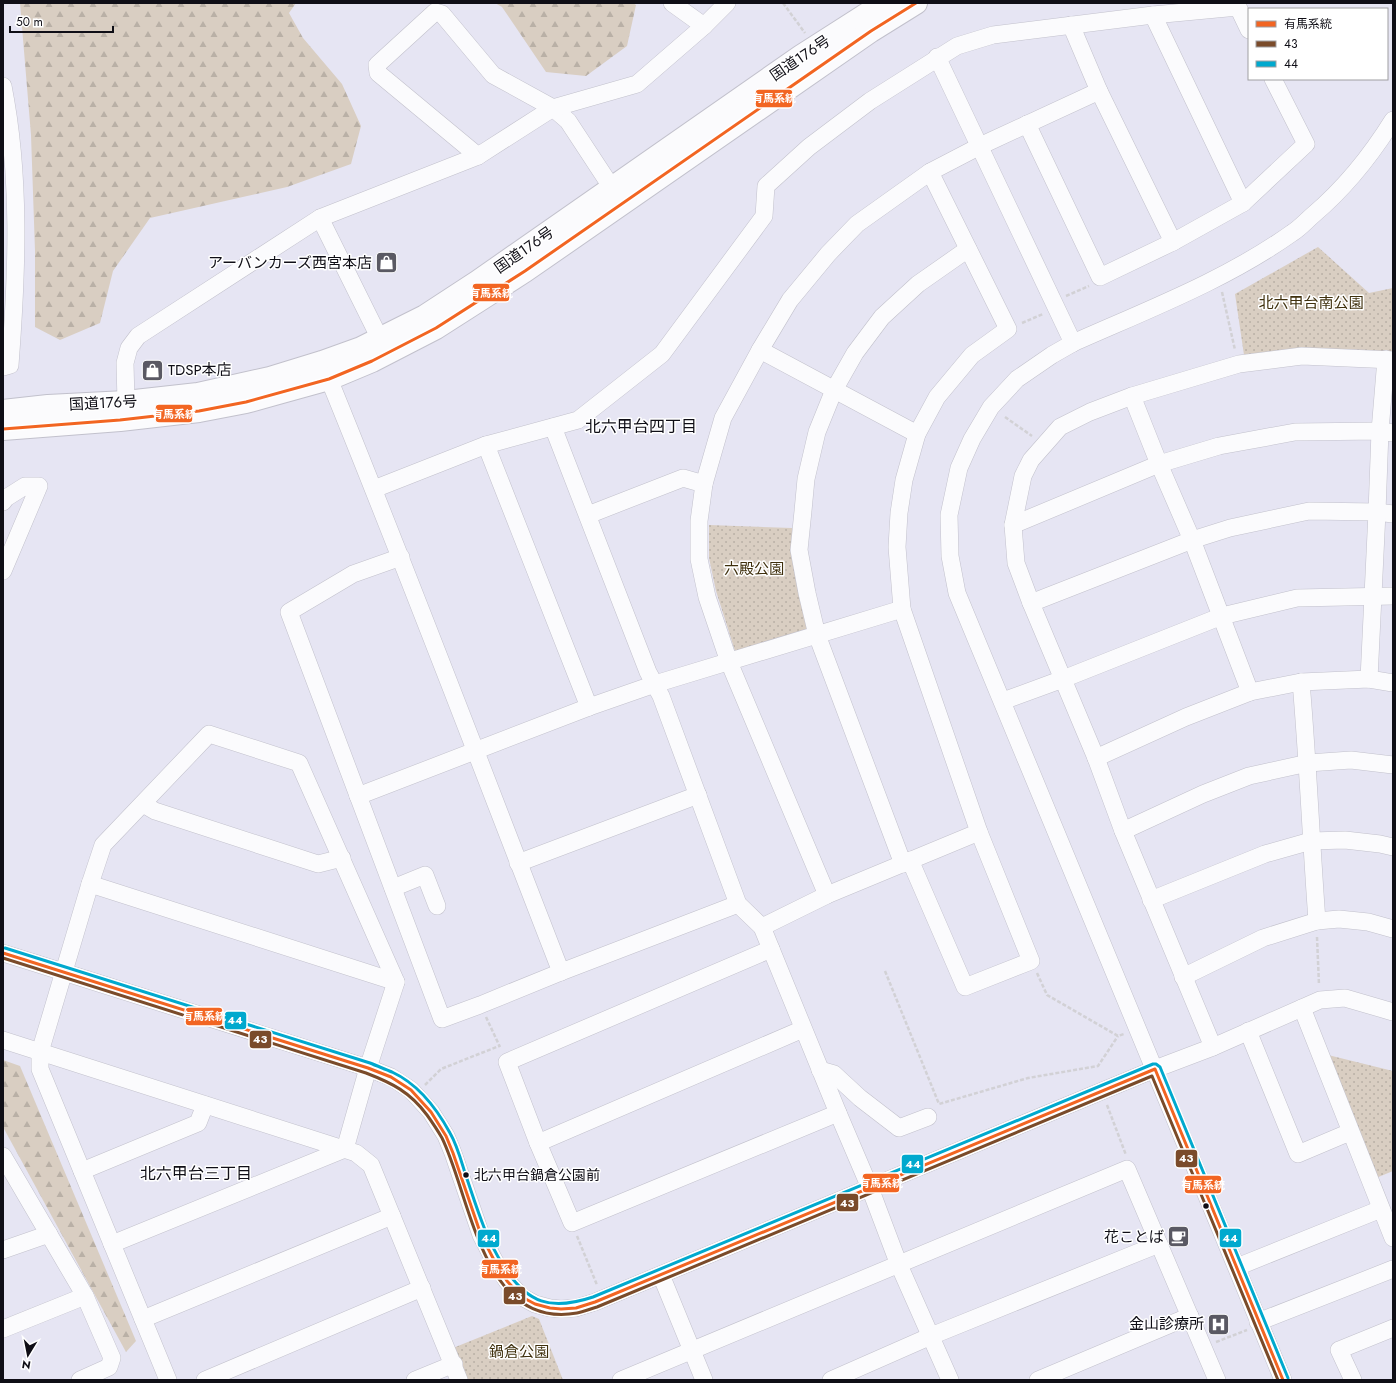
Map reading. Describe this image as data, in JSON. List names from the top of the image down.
{
  "streets": {
    "highway": ["国道176号"]
  },
  "districts": ["北六甲台四丁目", "北六甲台三丁目"],
  "parks": ["北六甲台南公園", "六殿公園", "鍋倉公園"],
  "places": {
    "shop": ["アーバンカーズ西宮本店", "TDSP本店"],
    "other": ["北六甲台鍋倉公園前"],
    "cafe": ["花ことば"],
    "hospital": ["金山診療所"]
  },
  "lines": ["transit line 有馬系統", "transit line 44", "transit line 43"],
  "legend": ["有馬系統", "43", "44"],
  "scale_bar": "50 m",
  "north": "bottom"
}
